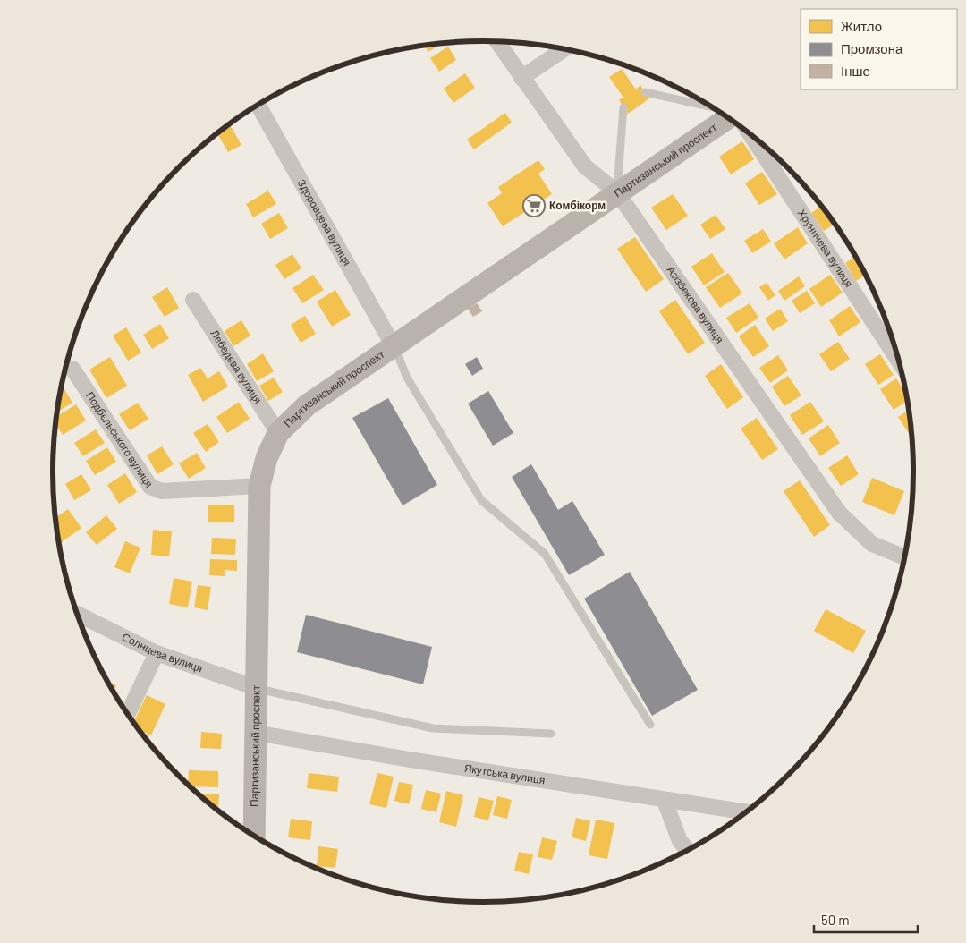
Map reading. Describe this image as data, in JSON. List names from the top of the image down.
{
  "streets": {
    "street": [
      "Партизанський проспект",
      "Здоровцева вулиця",
      "Хруничева вулиця",
      "Азізбекова вулиця",
      "Лебедєва вулиця",
      "Подбєльського вулиця",
      "Солнцева вулиця",
      "Якутська вулиця"
    ]
  },
  "crossings": [
    ["Партизанський проспект", "Здоровцева вулиця"],
    ["Партизанський проспект", "Азізбекова вулиця"],
    ["Партизанський проспект", "Лебедєва вулиця"],
    ["Партизанський проспект", "Подбєльського вулиця"],
    ["Партизанський проспект", "Солнцева вулиця"],
    ["Партизанський проспект", "Якутська вулиця"]
  ],
  "places": {
    "supermarket": ["Комбікорм"]
  },
  "legend": ["Житло", "Промзона", "Інше"],
  "scale_bar": "50 m"
}
